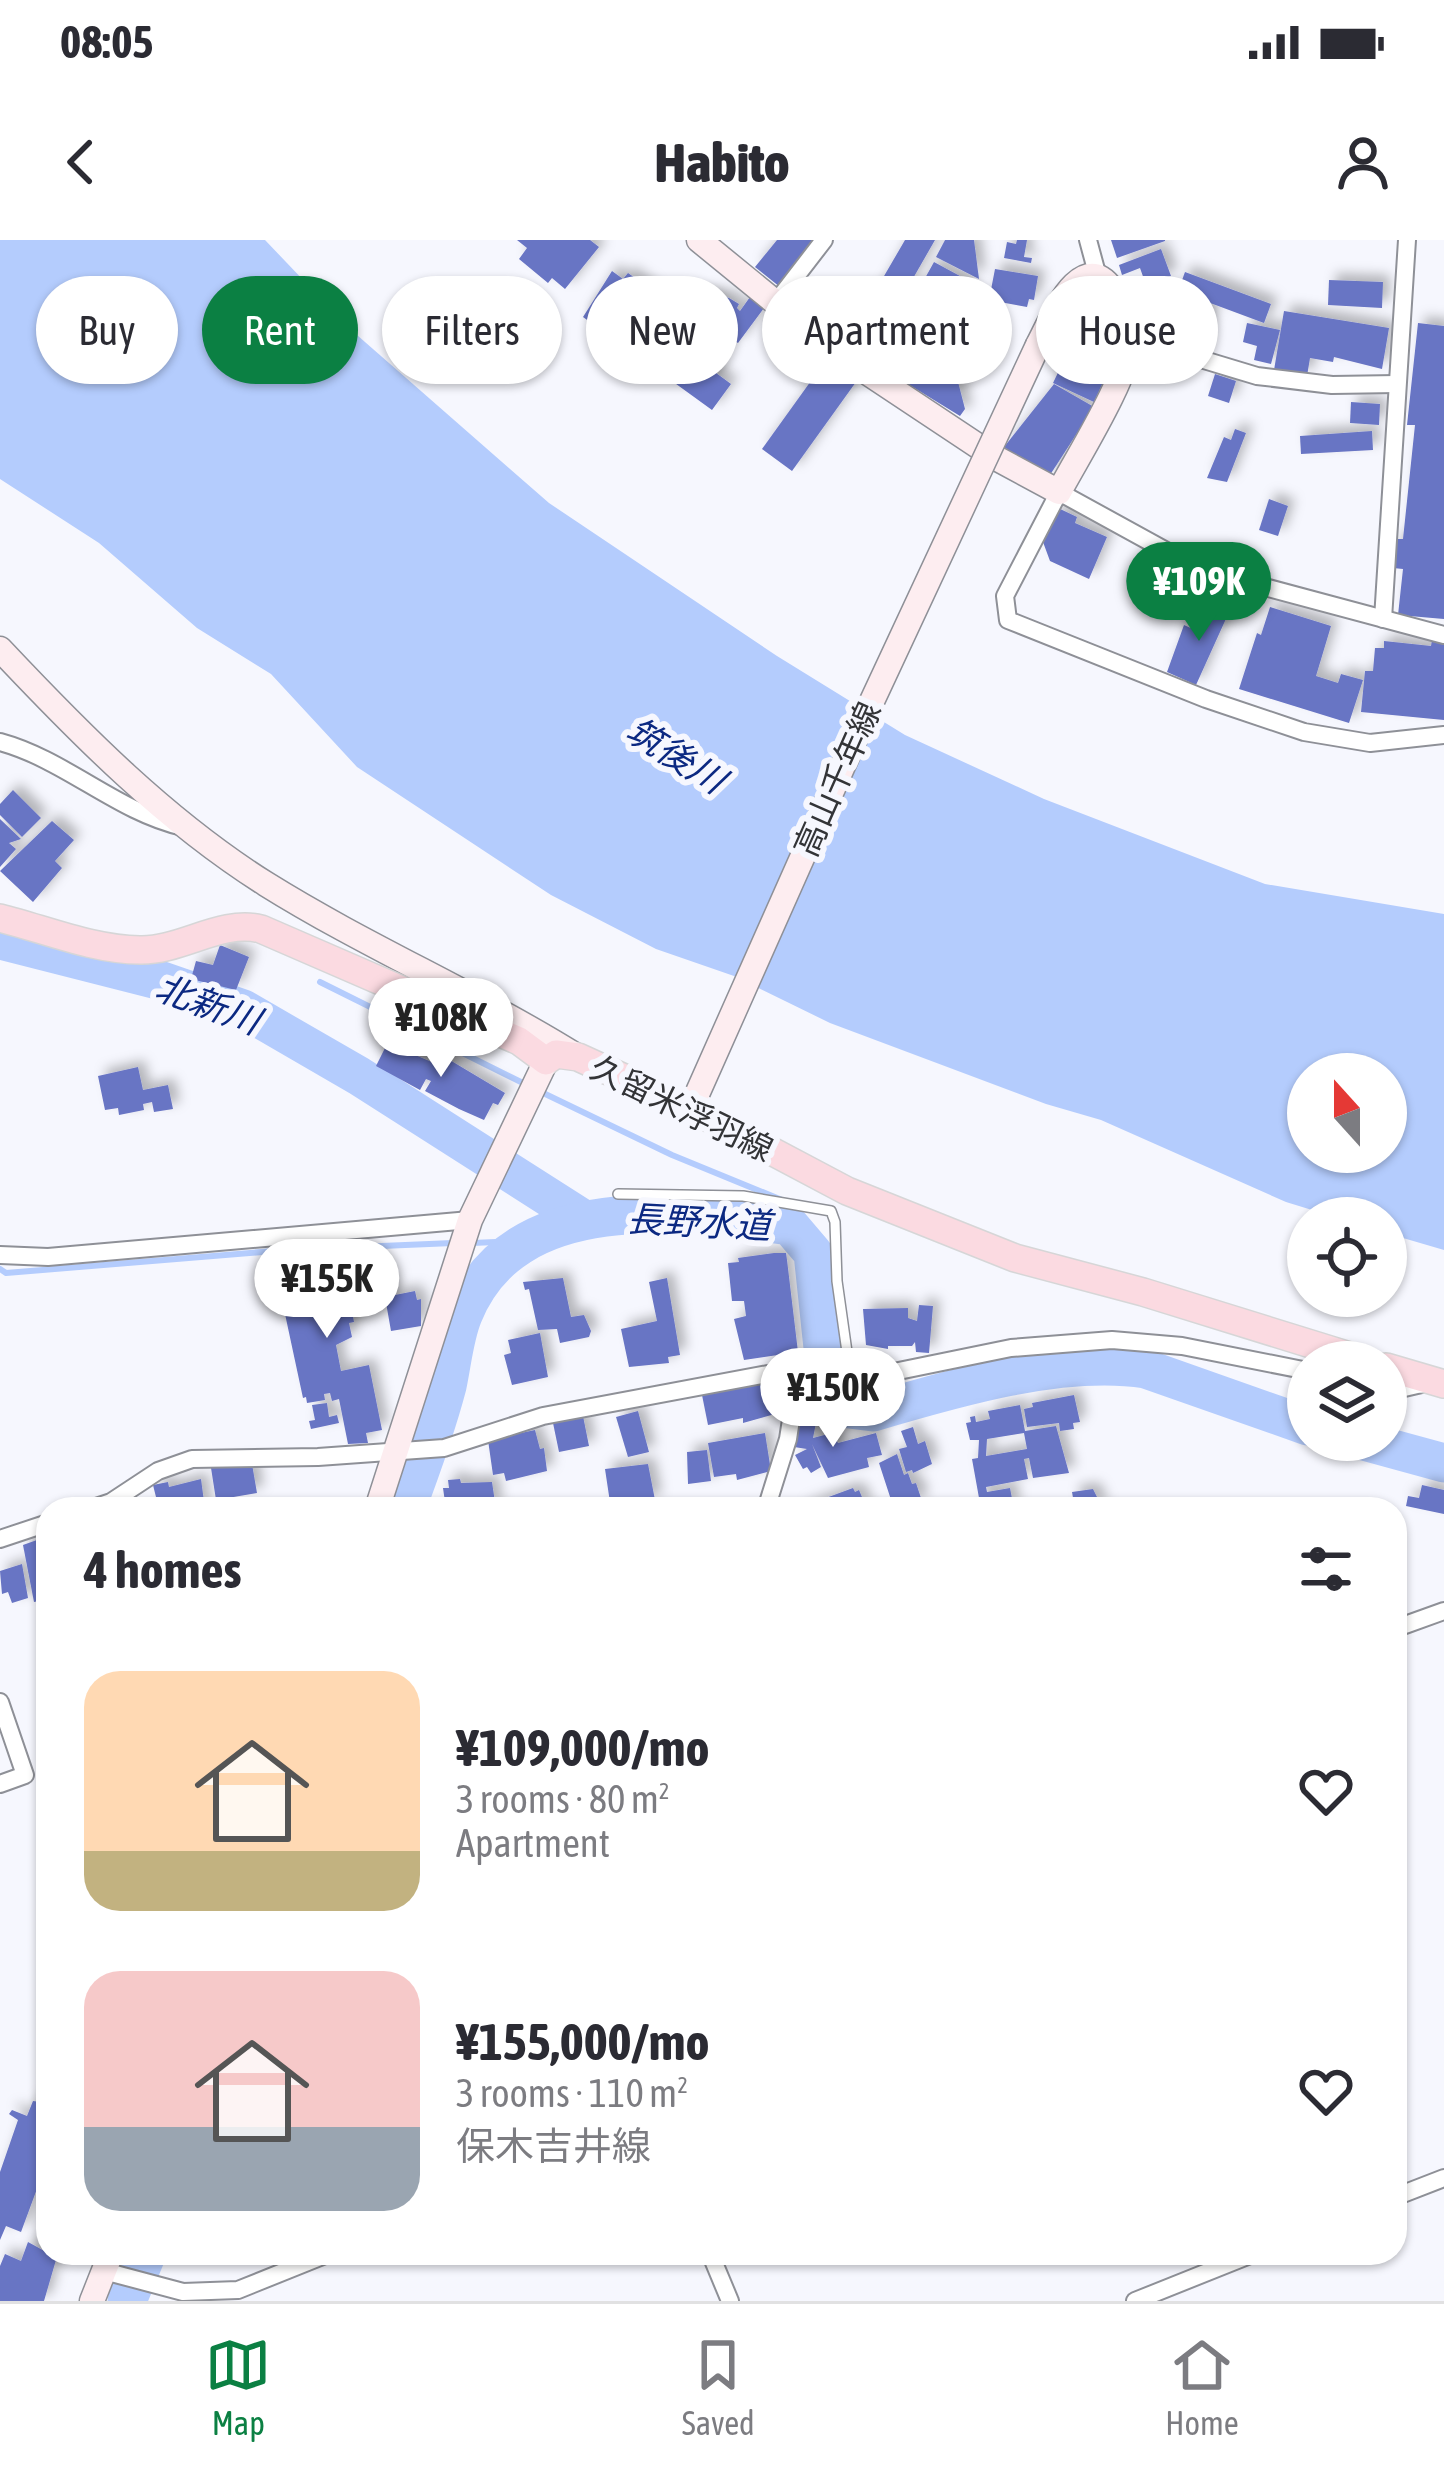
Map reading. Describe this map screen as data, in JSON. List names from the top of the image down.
{
  "streets": {
    "main road": ["高山千年線", "久留米浮羽線"]
  },
  "crossings": [
    ["高山千年線", "久留米浮羽線"]
  ],
  "water": ["筑後川", "北新川", "長野水道"],
  "north": "top",
  "page": {
    "status": "08:05",
    "header": "Habito",
    "chip": [
      "Buy",
      "Rent",
      "Filters",
      "New",
      "Apartment",
      "House"
    ],
    "price": [
      "¥109K",
      "¥108K",
      "¥155K",
      "¥150K"
    ],
    "heading": "4 homes",
    "list": [
      {
        "name": "¥109,000/mo",
        "note": "3 rooms · 80 m² · Apartment"
      },
      {
        "name": "¥155,000/mo",
        "note": "3 rooms · 110 m² · 保木吉井線"
      }
    ],
    "tabs": ["Map", "Saved", "Home"]
  }
}
